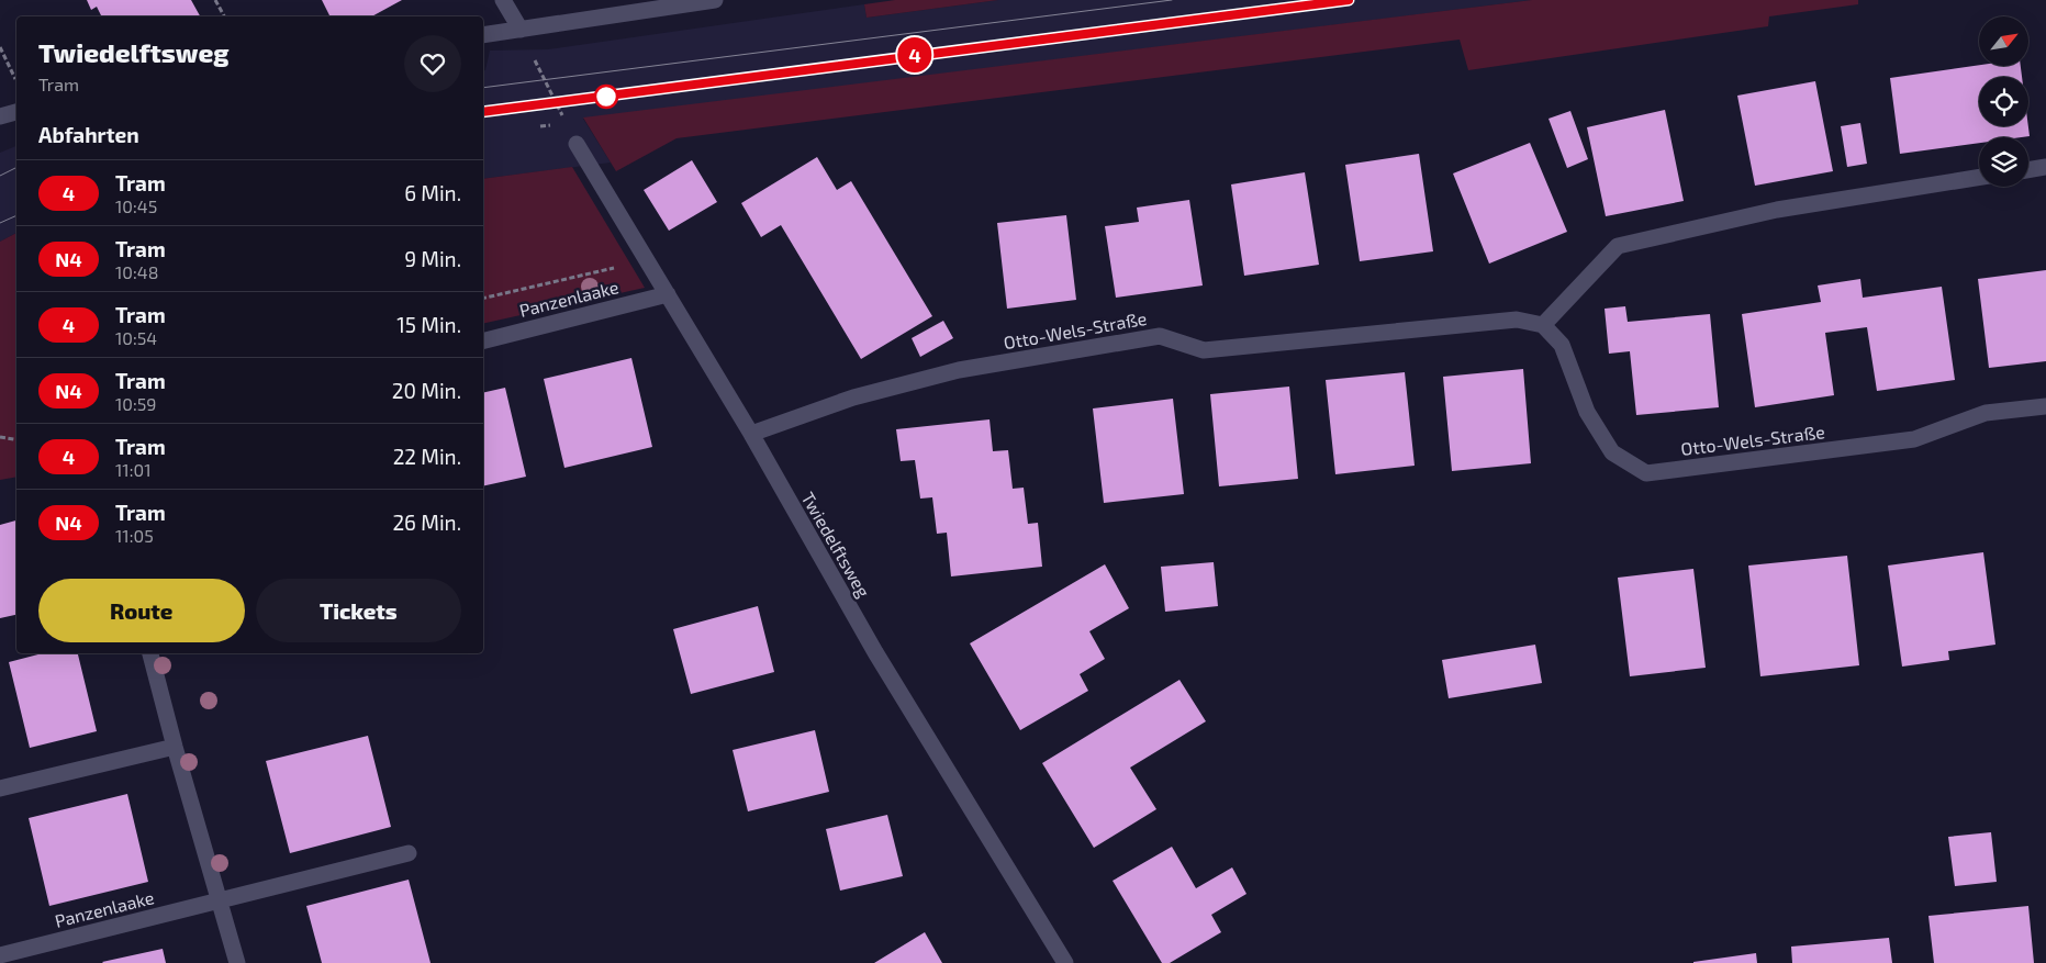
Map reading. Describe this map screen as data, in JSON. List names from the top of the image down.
{
  "streets": {
    "street": ["Panzenlaake", "Otto-Wels-Straße", "Twiedelftsweg"]
  },
  "crossings": [
    ["Panzenlaake", "Twiedelftsweg"],
    ["Otto-Wels-Straße", "Twiedelftsweg"]
  ],
  "lines": ["tram line 4"],
  "north": "top right",
  "page": {
    "on_map": "4",
    "heading": [
      ["Twiedelftsweg", "Tram"],
      "Abfahrten"
    ],
    "list": [
      {
        "mark": "4",
        "name": "Tram",
        "note": "10:45",
        "value": "6 Min."
      },
      {
        "mark": "N4",
        "name": "Tram",
        "note": "10:48",
        "value": "9 Min."
      },
      {
        "mark": "4",
        "name": "Tram",
        "note": "10:54",
        "value": "15 Min."
      },
      {
        "mark": "N4",
        "name": "Tram",
        "note": "10:59",
        "value": "20 Min."
      },
      {
        "mark": "4",
        "name": "Tram",
        "note": "11:01",
        "value": "22 Min."
      },
      {
        "mark": "N4",
        "name": "Tram",
        "note": "11:05",
        "value": "26 Min."
      }
    ],
    "buttons": ["Route", "Tickets"]
  }
}
